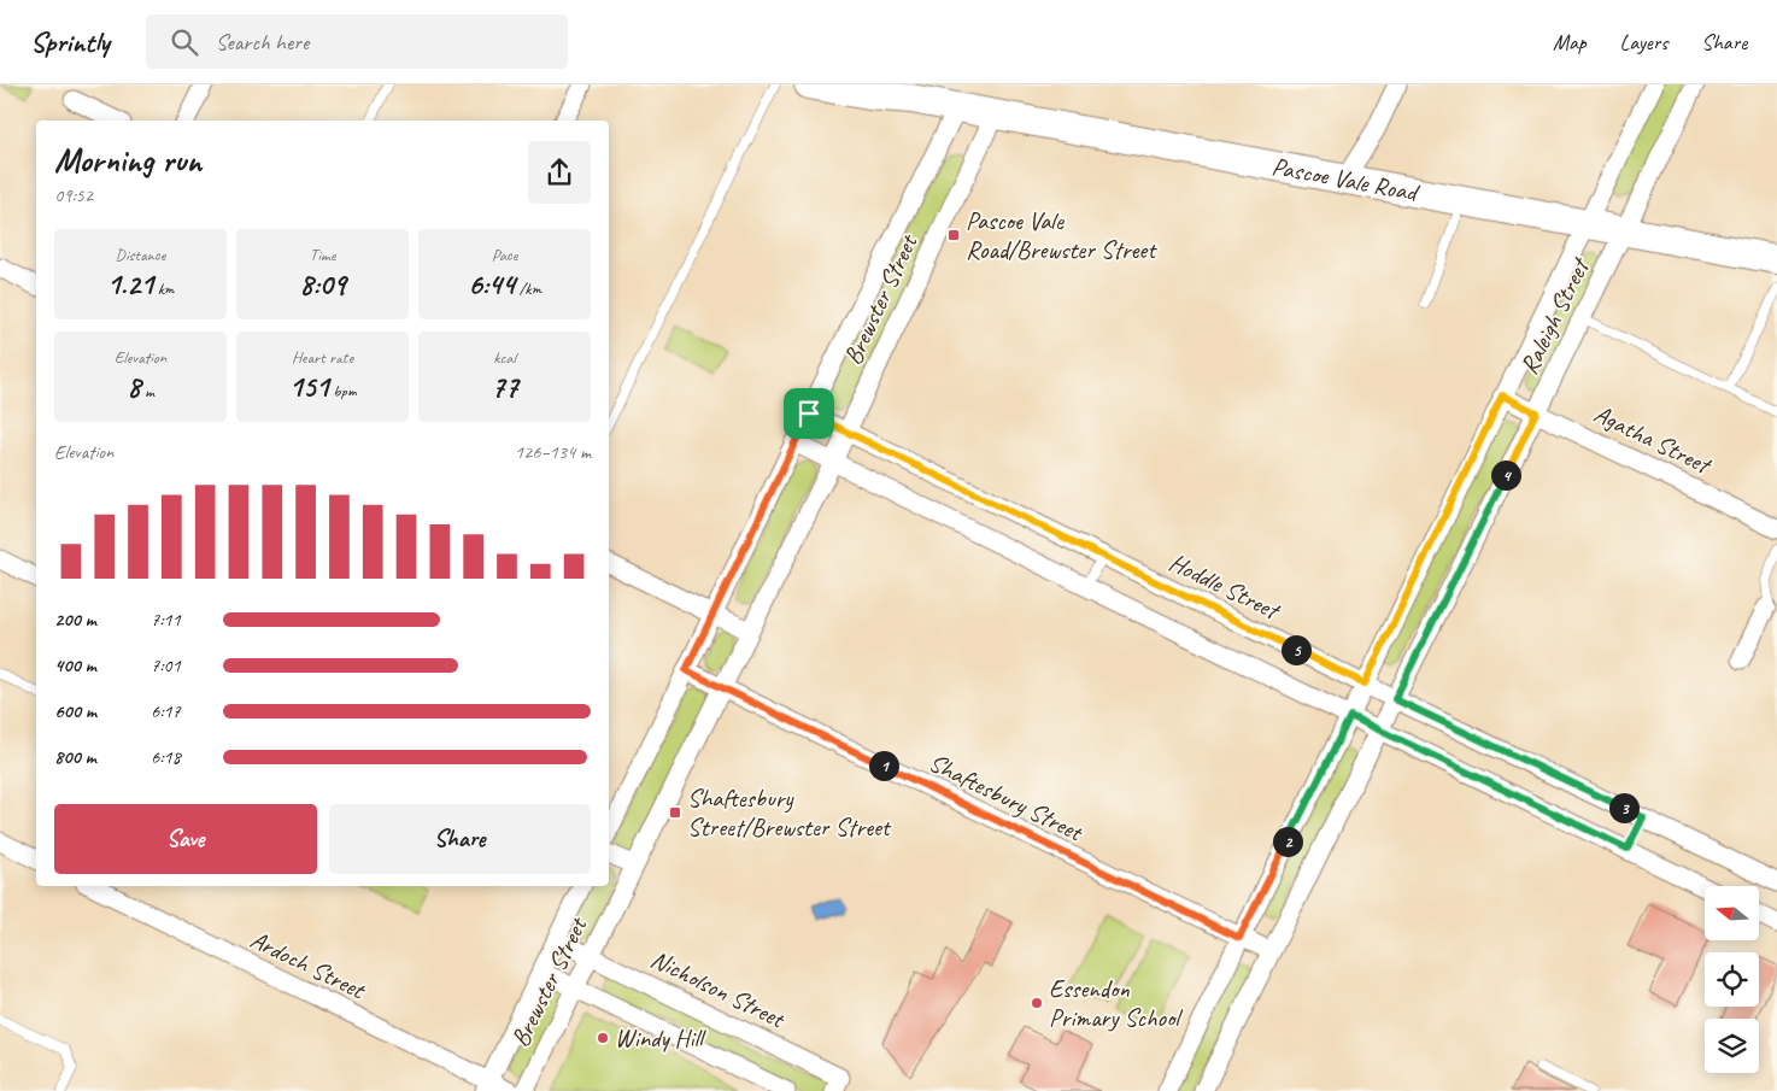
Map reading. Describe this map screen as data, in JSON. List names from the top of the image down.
{
  "streets": {
    "main road": ["Pascoe Vale Road"],
    "street": [
      "Brewster Street",
      "Raleigh Street",
      "Agatha Street",
      "Hoddle Street",
      "Shaftesbury Street",
      "Ardoch Street",
      "Nicholson Street"
    ]
  },
  "crossings": [
    ["Pascoe Vale Road", "Brewster Street"],
    ["Pascoe Vale Road", "Raleigh Street"],
    ["Brewster Street", "Hoddle Street"],
    ["Brewster Street", "Shaftesbury Street"],
    ["Brewster Street", "Ardoch Street"],
    ["Brewster Street", "Nicholson Street"],
    ["Raleigh Street", "Agatha Street"],
    ["Raleigh Street", "Hoddle Street"],
    ["Raleigh Street", "Shaftesbury Street"]
  ],
  "places": {
    "transit": ["Pascoe Vale Road/Brewster Street", "Shaftesbury Street/Brewster Street"],
    "other": ["Essendon Primary School", "Windy Hill"]
  },
  "north": "left",
  "page": {
    "header": "Sprintly",
    "search": "Search here",
    "nav": ["Map", "Layers", "Share"],
    "heading": ["Morning run", "09:52"],
    "stats": [
      ["Distance", "1.21 km"],
      ["Time", "8:09"],
      ["Pace", "6:44 /km"],
      ["Elevation", "8 m"],
      ["Heart rate", "151 bpm"],
      ["kcal", "77"]
    ],
    "chart": ["Elevation", "126–134 m"],
    "pins": [
      "4",
      "5",
      "1",
      "3",
      "2"
    ],
    "list": [
      {
        "name": "200 m",
        "note": "7:11"
      },
      {
        "name": "400 m",
        "note": "7:01"
      },
      {
        "name": "600 m",
        "note": "6:17"
      },
      {
        "name": "800 m",
        "note": "6:18"
      }
    ],
    "buttons": ["Save", "Share"]
  }
}
